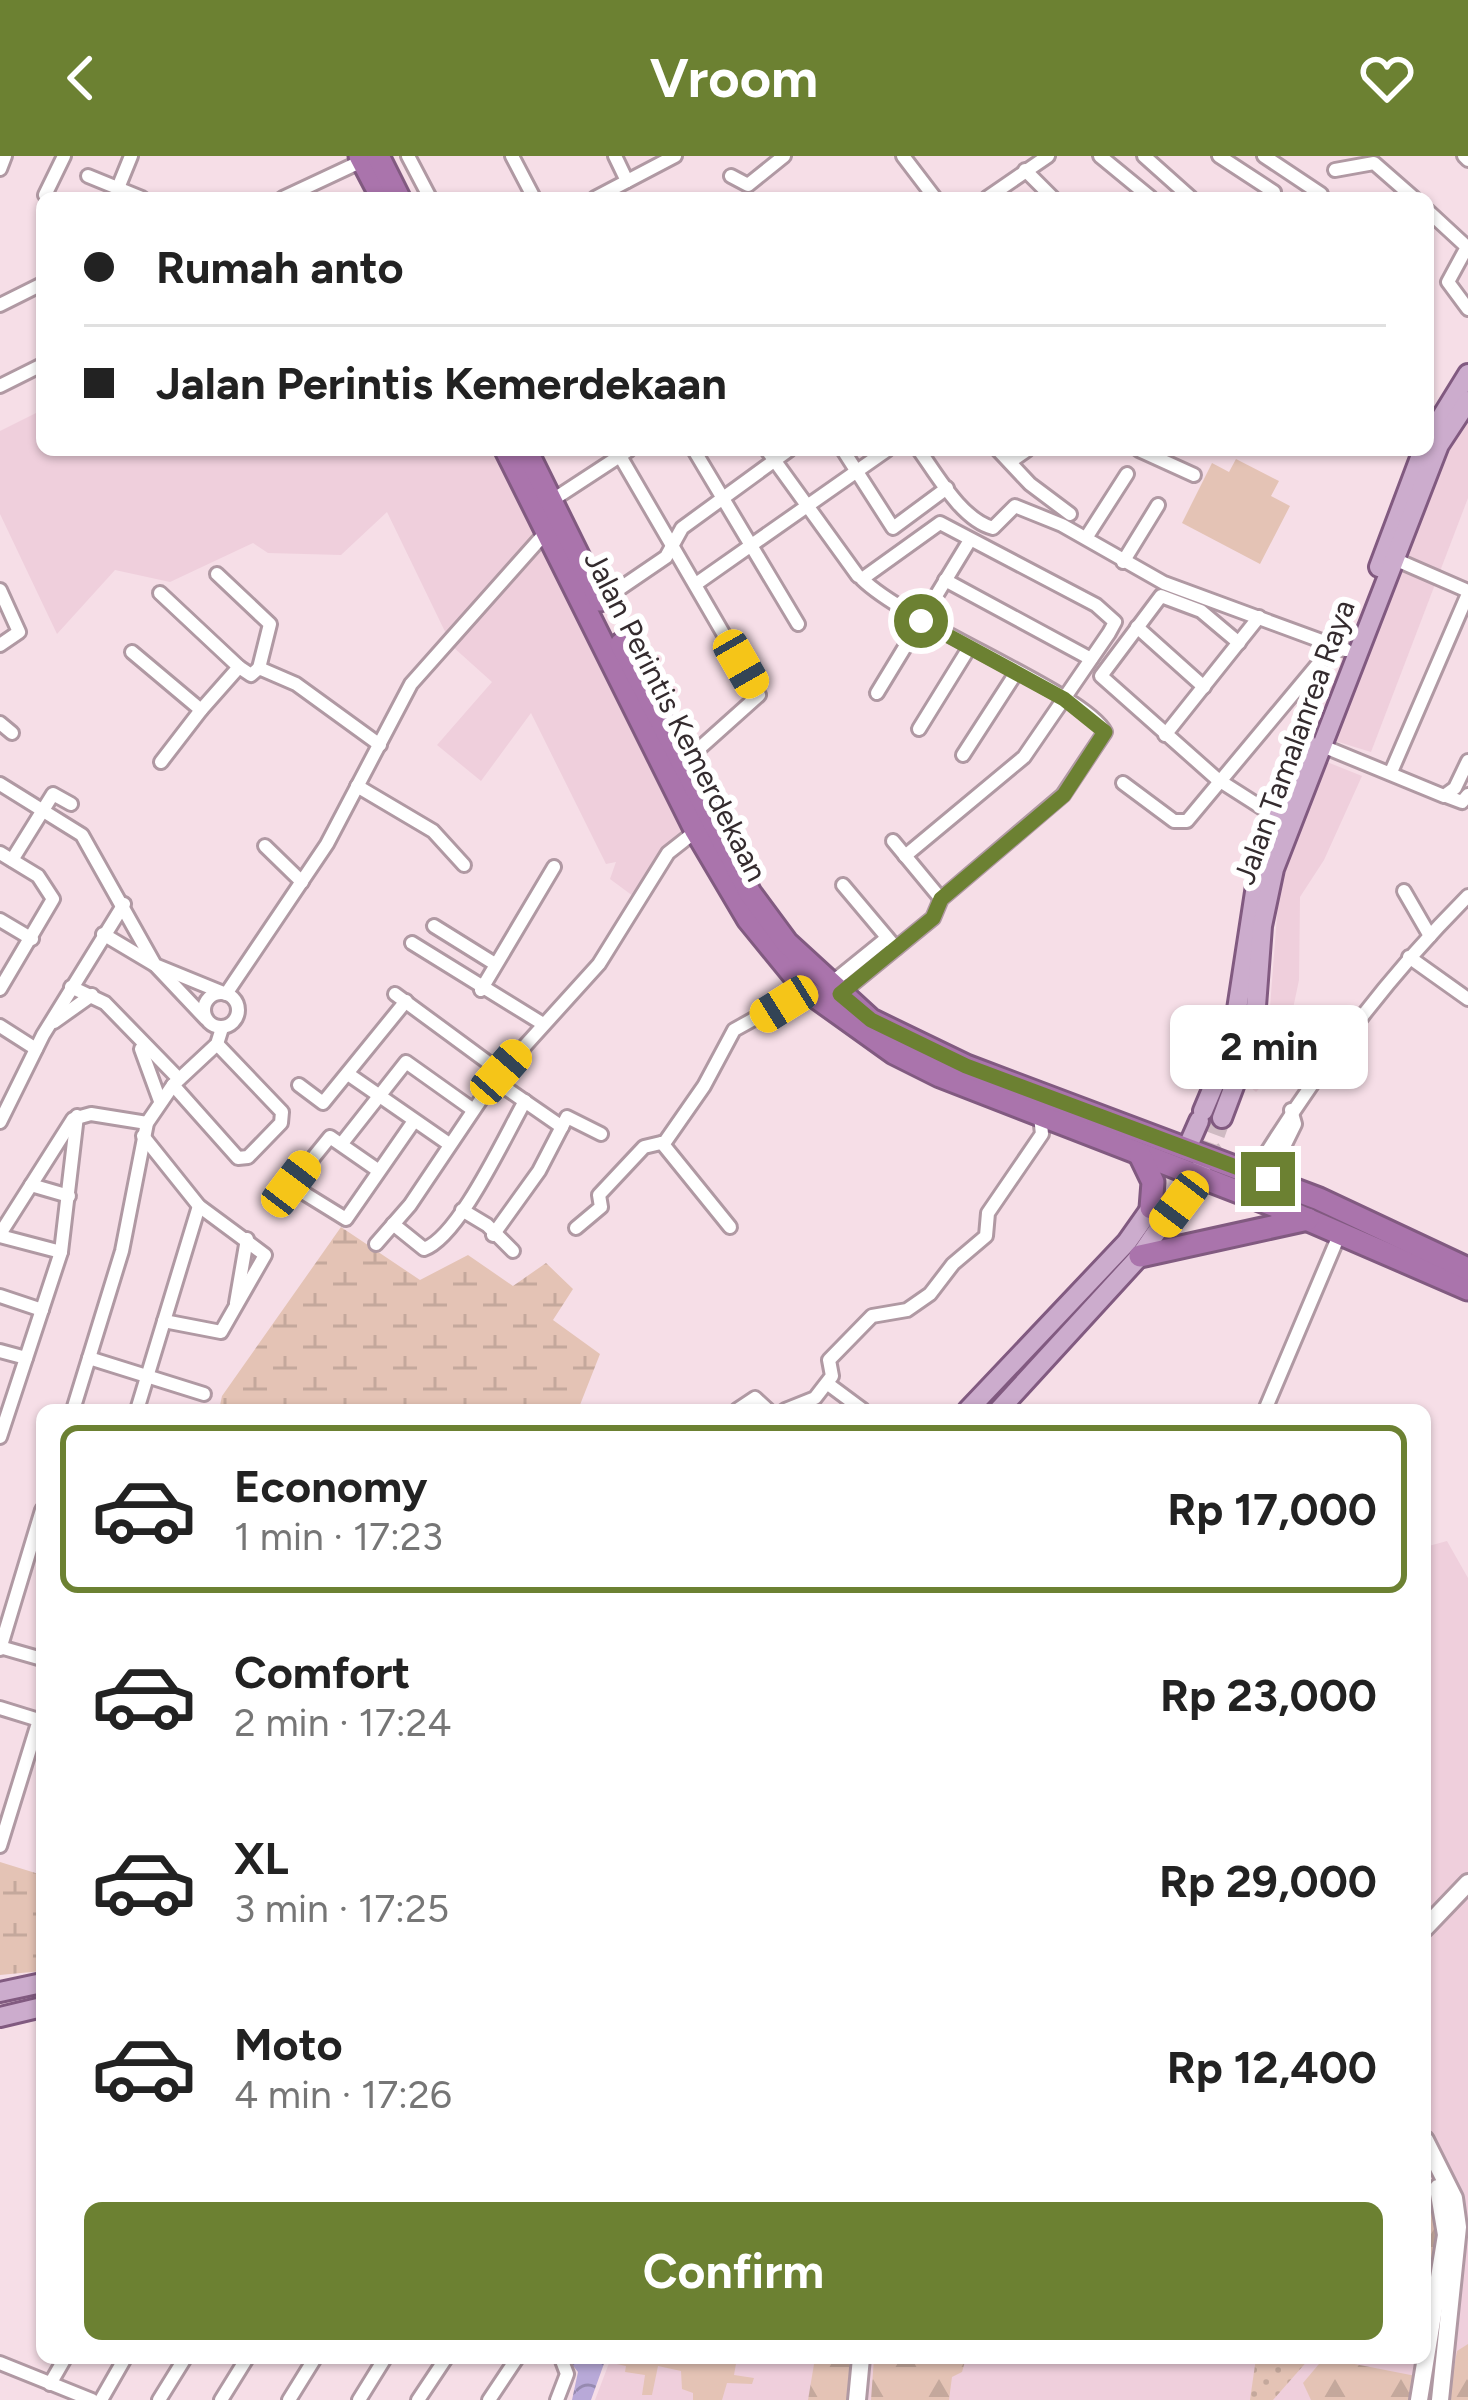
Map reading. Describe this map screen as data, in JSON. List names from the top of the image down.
{
  "streets": {
    "highway": ["Jalan Perintis Kemerdekaan"],
    "main road": ["Jalan Tamalanrea Raya"]
  },
  "crossings": [
    ["Jalan Perintis Kemerdekaan", "Jalan Tamalanrea Raya"]
  ],
  "page": {
    "header": "Vroom",
    "banner": ["Rumah anto", "Jalan Perintis Kemerdekaan"],
    "bubble": "2 min",
    "list": [
      {
        "name": "Economy",
        "note": "1 min · 17:23",
        "value": "Rp 17,000"
      },
      {
        "name": "Comfort",
        "note": "2 min · 17:24",
        "value": "Rp 23,000"
      },
      {
        "name": "XL",
        "note": "3 min · 17:25",
        "value": "Rp 29,000"
      },
      {
        "name": "Moto",
        "note": "4 min · 17:26",
        "value": "Rp 12,400"
      }
    ],
    "buttons": "Confirm"
  }
}
